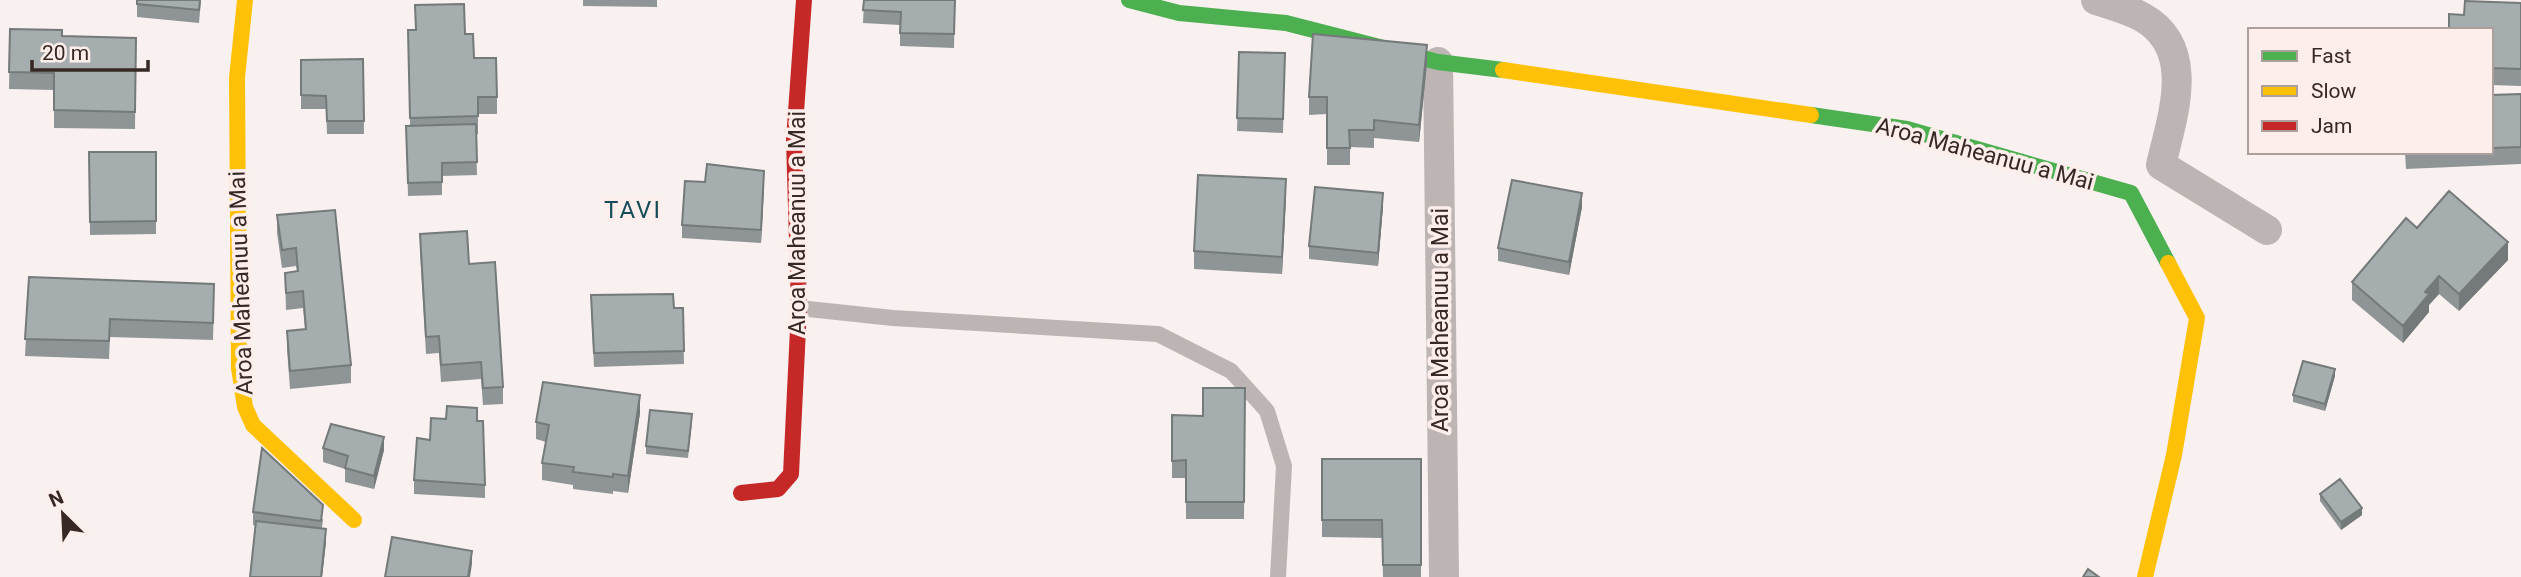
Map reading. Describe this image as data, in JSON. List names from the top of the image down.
{
  "streets": {
    "street": ["Aroa Maheanuu a Mai"]
  },
  "districts": ["TAVI"],
  "legend": ["Fast", "Slow", "Jam"],
  "scale_bar": "20 m",
  "north": "top left"
}
